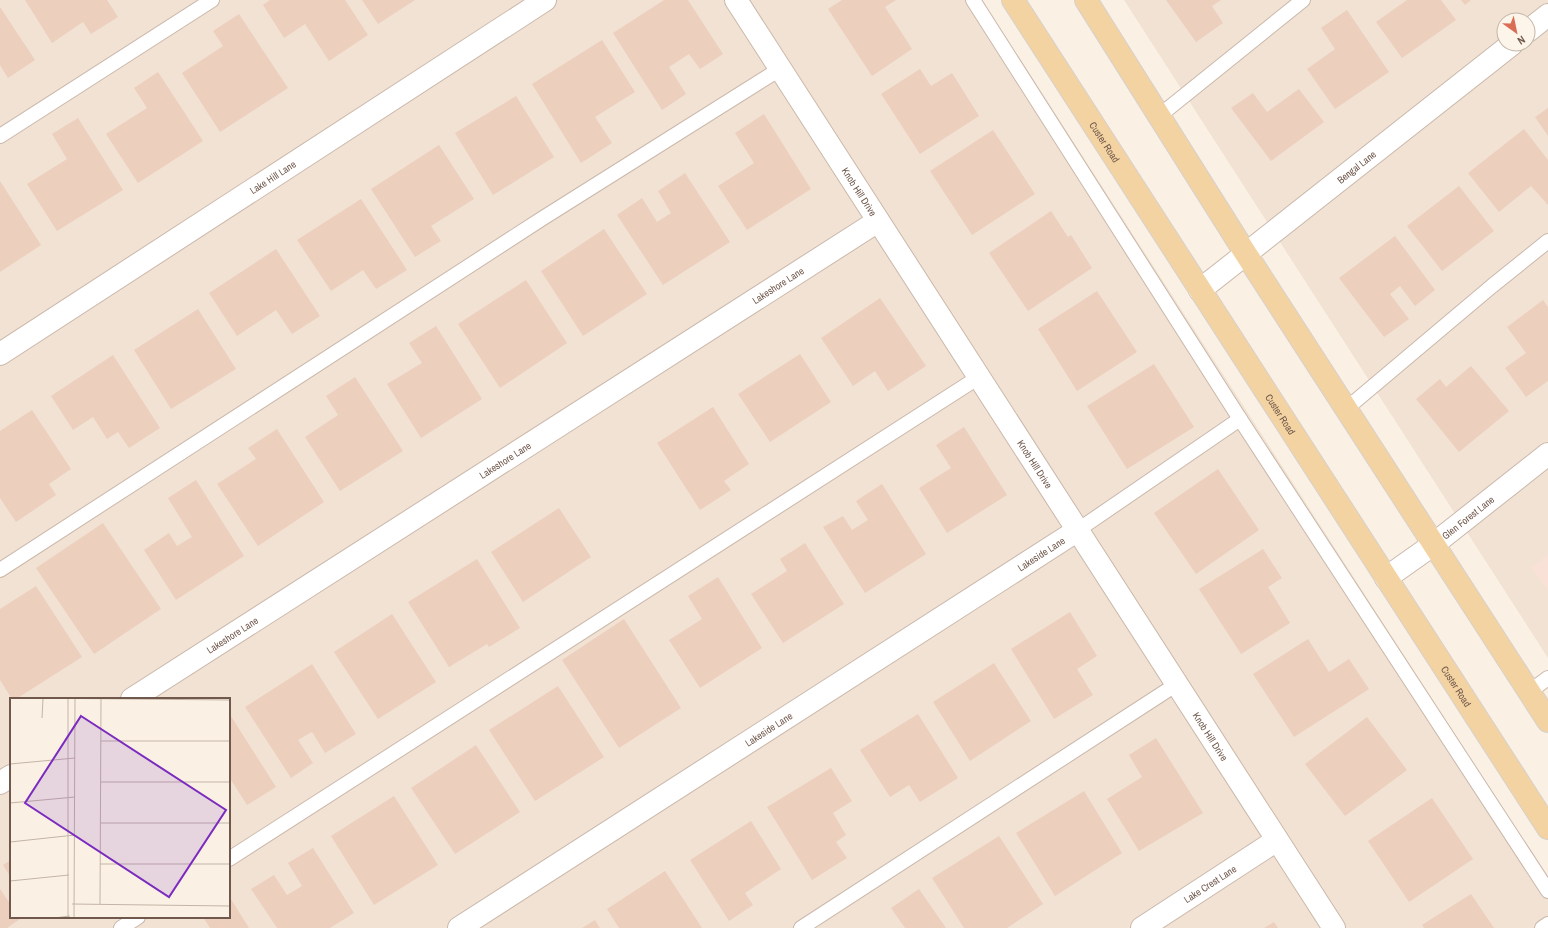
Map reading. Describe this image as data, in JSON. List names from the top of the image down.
{
  "streets": {
    "main road": ["Custer Road"],
    "street": [
      "Bengal Lane",
      "Lake Hill Lane",
      "Knob Hill Drive",
      "Lakeshore Lane",
      "Glen Forest Lane",
      "Lakeside Lane",
      "Lake Crest Lane"
    ]
  },
  "crossings": [
    ["Custer Road", "Bengal Lane"],
    ["Custer Road", "Glen Forest Lane"],
    ["Knob Hill Drive", "Lakeshore Lane"],
    ["Knob Hill Drive", "Lakeside Lane"],
    ["Knob Hill Drive", "Lake Crest Lane"]
  ],
  "north": "bottom right"
}
